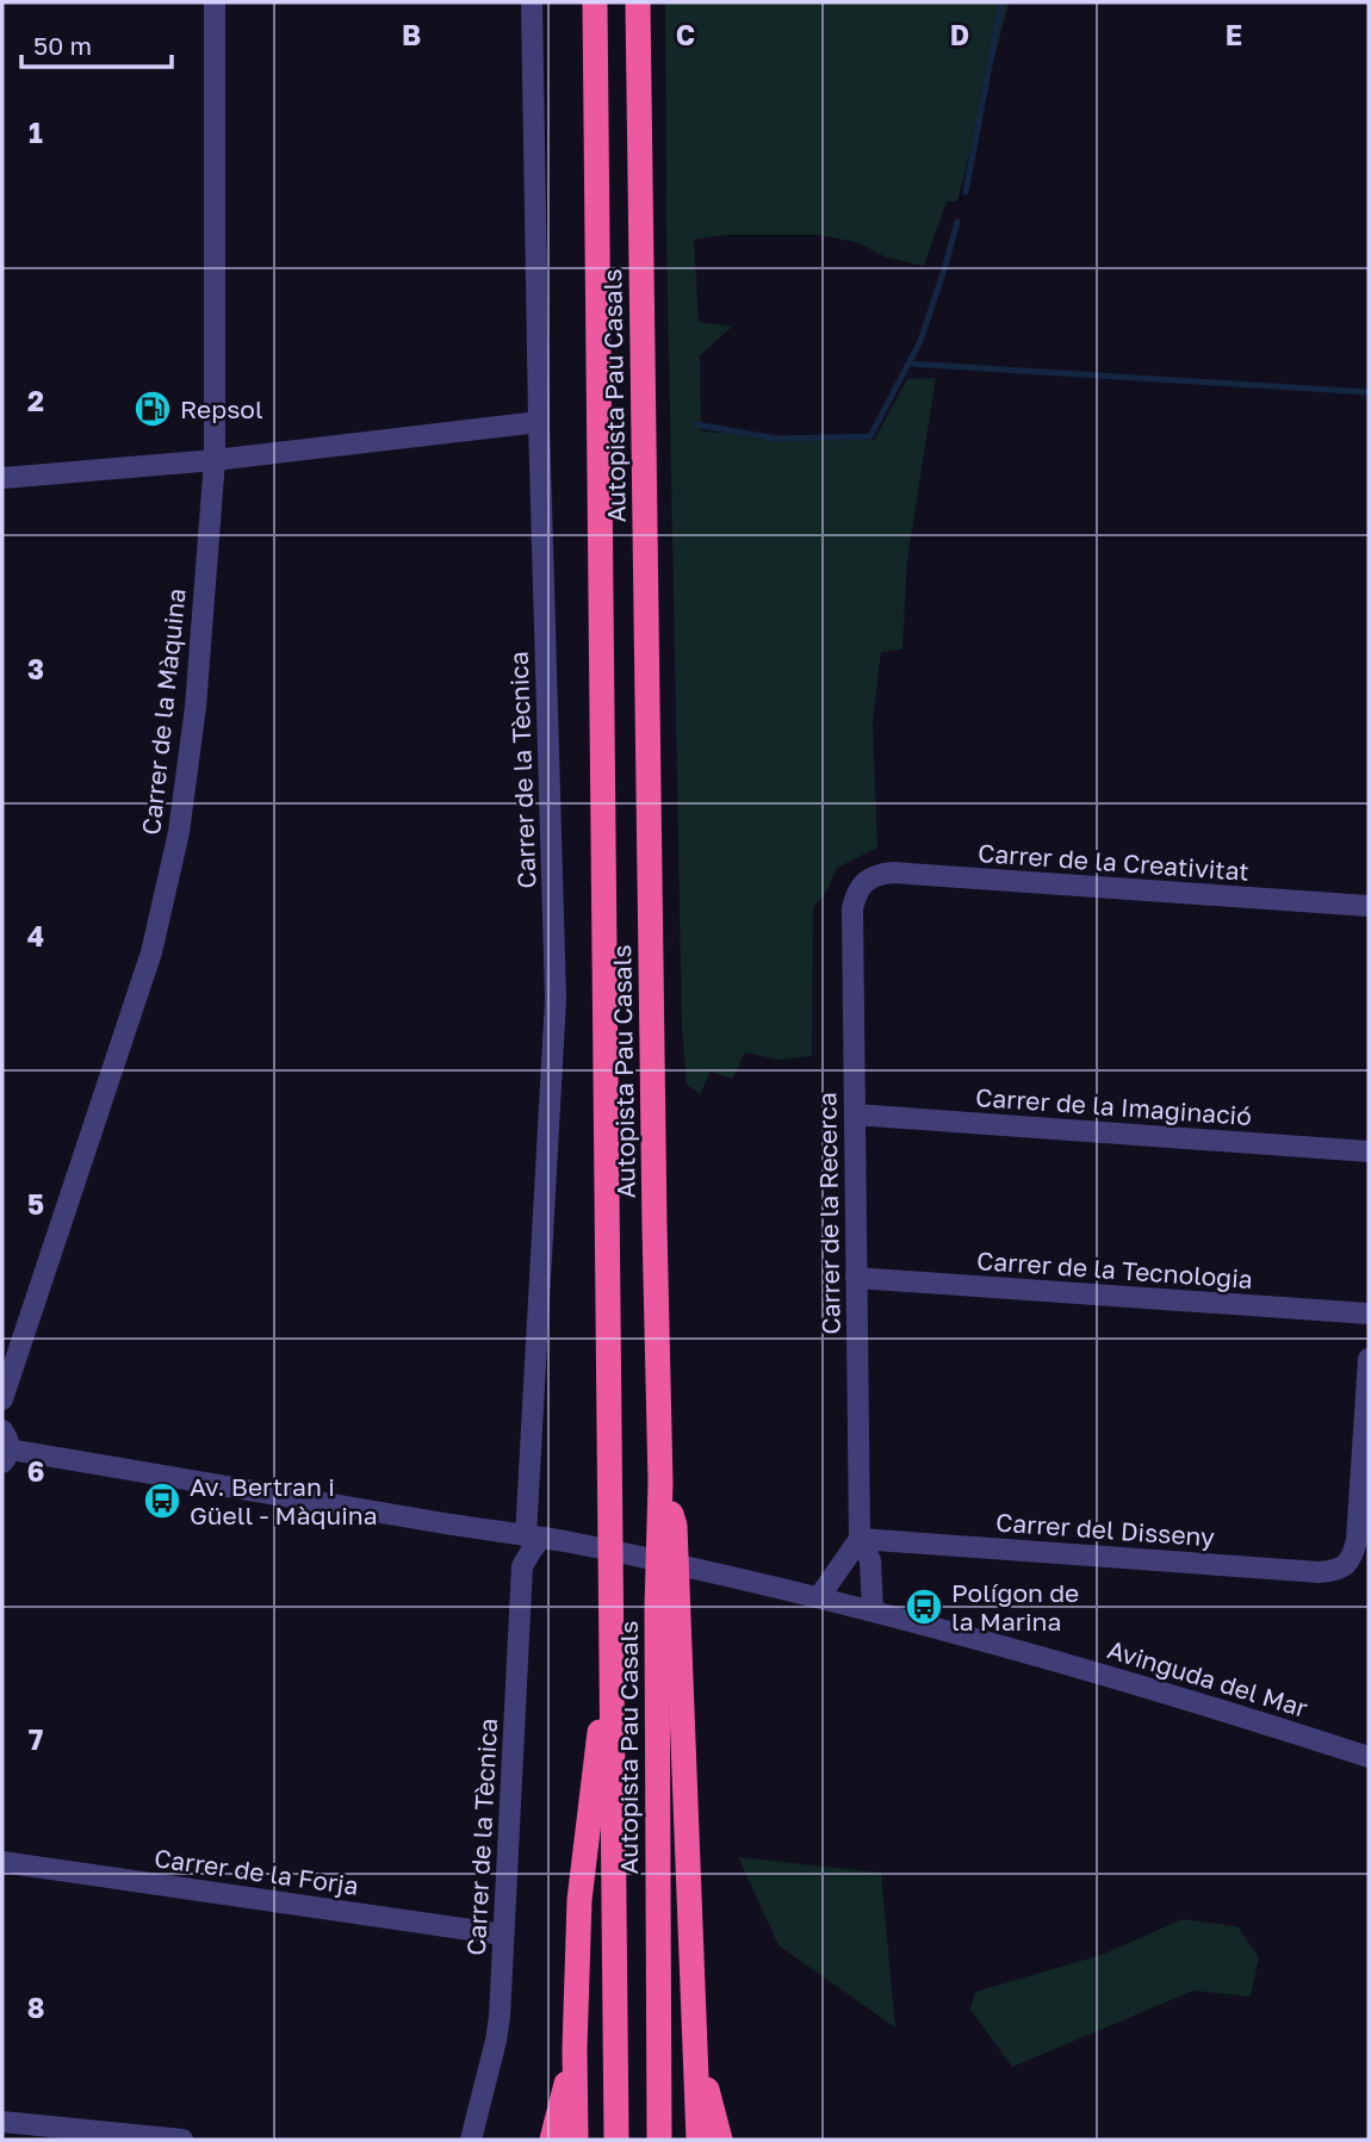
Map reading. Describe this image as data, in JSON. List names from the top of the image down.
{
  "streets": {
    "highway": ["Autopista Pau Casals"],
    "street": [
      "Carrer de la Màquina",
      "Carrer de la Tècnica",
      "Carrer de la Creativitat",
      "Carrer de la Imaginació",
      "Carrer de la Recerca",
      "Carrer de la Tecnologia",
      "Carrer del Disseny",
      "Avinguda del Mar",
      "Carrer de la Forja"
    ]
  },
  "crossings": [
    ["Carrer de la Tècnica", "Avinguda del Mar"],
    ["Carrer de la Tècnica", "Carrer de la Forja"],
    ["Carrer de la Creativitat", "Carrer de la Recerca"],
    ["Carrer de la Imaginació", "Carrer de la Recerca"],
    ["Carrer de la Recerca", "Carrer de la Tecnologia"],
    ["Carrer de la Recerca", "Carrer del Disseny"],
    ["Carrer de la Recerca", "Avinguda del Mar"]
  ],
  "places": {
    "fuel station": ["Repsol"],
    "bus stop": ["Av. Bertran i Güell - Màquina", "Polígon de la Marina"]
  },
  "scale_bar": "50 m",
  "grid": {
    "columns": [
      "B",
      "C",
      "D",
      "E"
    ],
    "rows": [
      "1",
      "2",
      "3",
      "4",
      "5",
      "6",
      "7",
      "8"
    ]
  }
}
